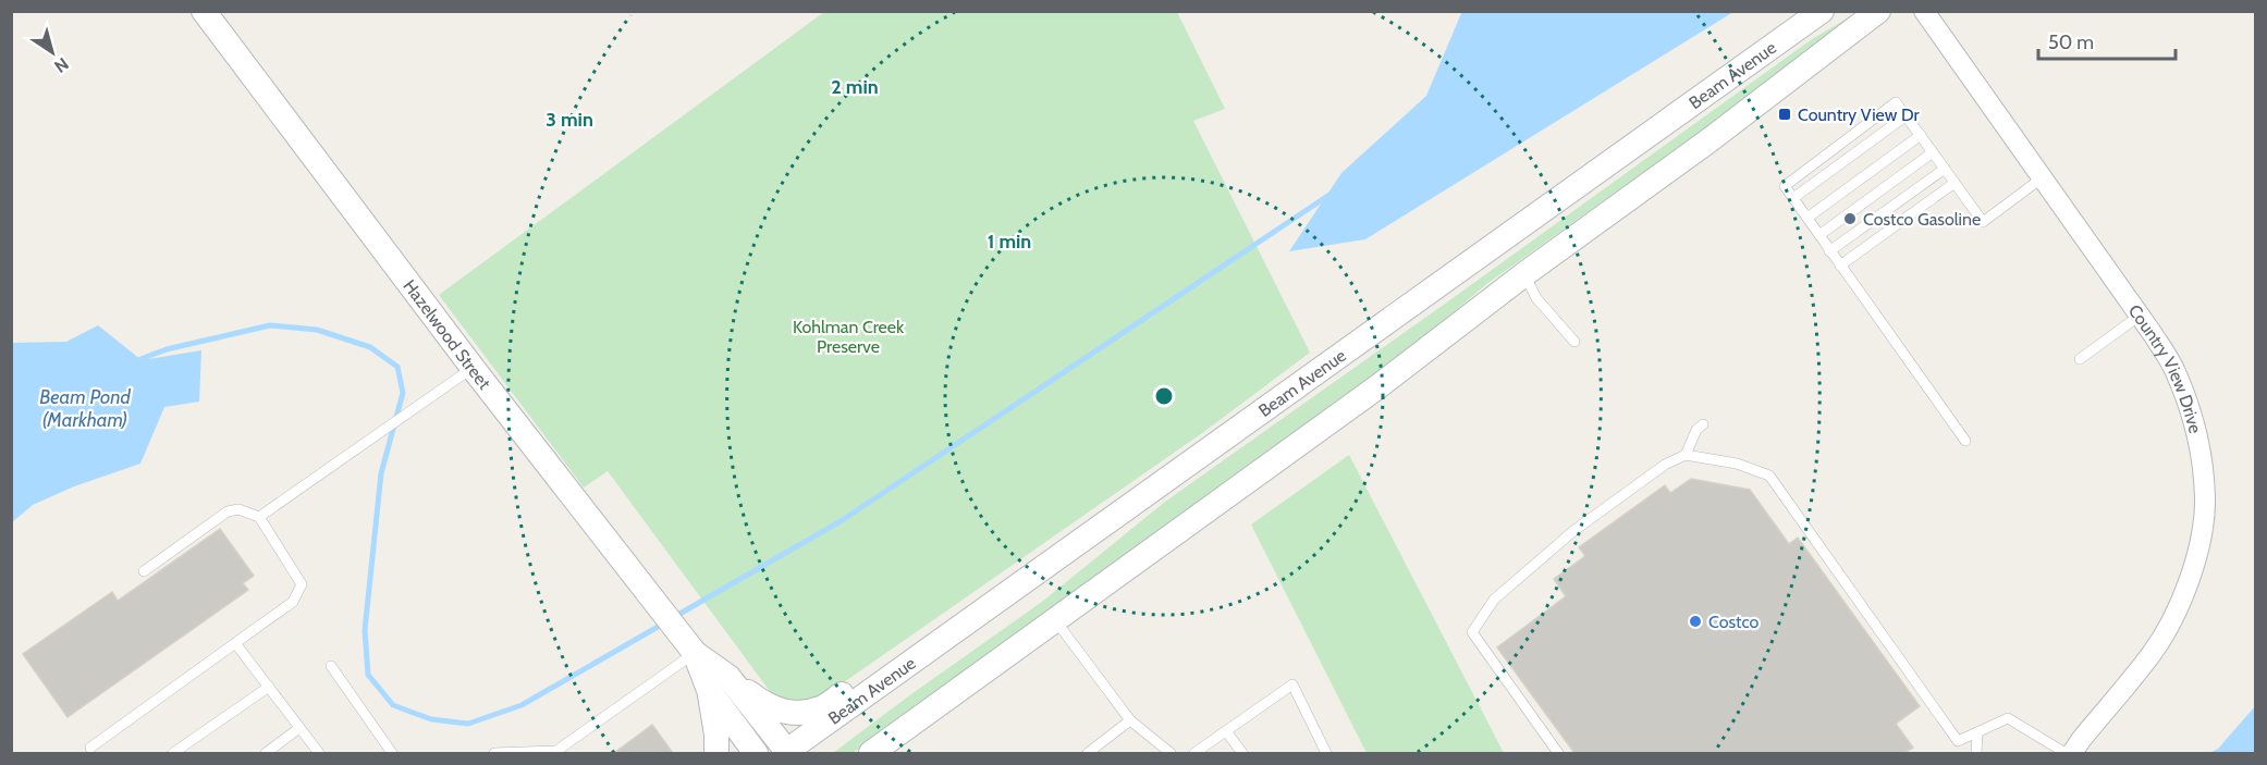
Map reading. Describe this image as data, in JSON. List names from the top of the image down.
{
  "streets": {
    "street": ["Beam Avenue", "Hazelwood Street", "Country View Drive"]
  },
  "crossings": [
    ["Beam Avenue", "Hazelwood Street"]
  ],
  "water": ["Beam Pond (Markham)"],
  "parks": ["Kohlman Creek Preserve"],
  "places": {
    "transit": ["Country View Dr"],
    "other": ["Costco Gasoline", "Costco"]
  },
  "scale_bar": "50 m",
  "north": "bottom right",
  "rings": ["2 min", "3 min", "1 min"]
}
